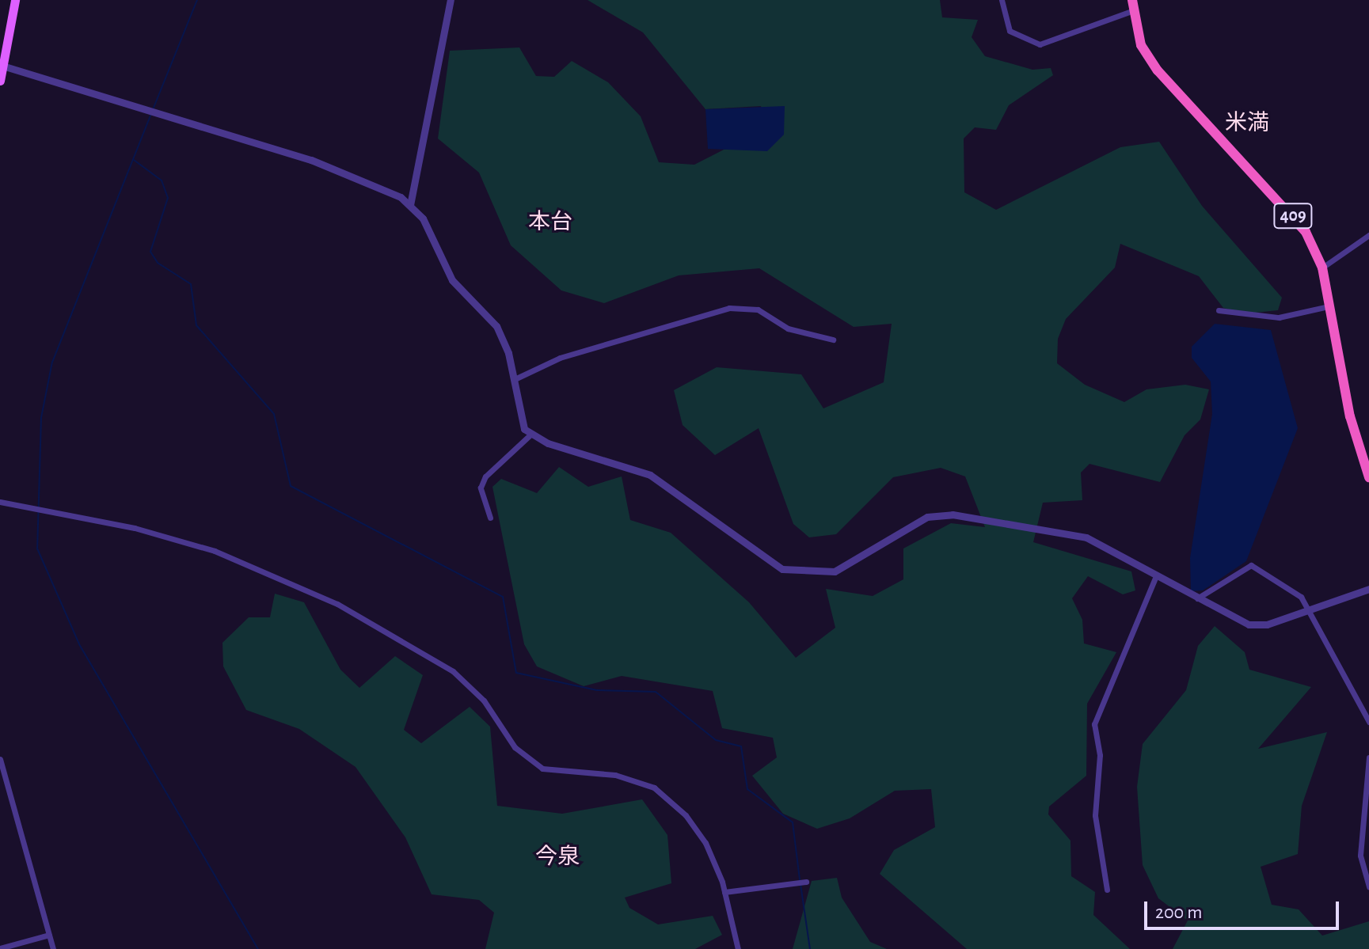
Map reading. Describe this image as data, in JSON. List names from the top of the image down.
{
  "streets": {
    "highway": ["409"]
  },
  "districts": ["米満", "本台", "今泉"],
  "scale_bar": "200 m"
}
